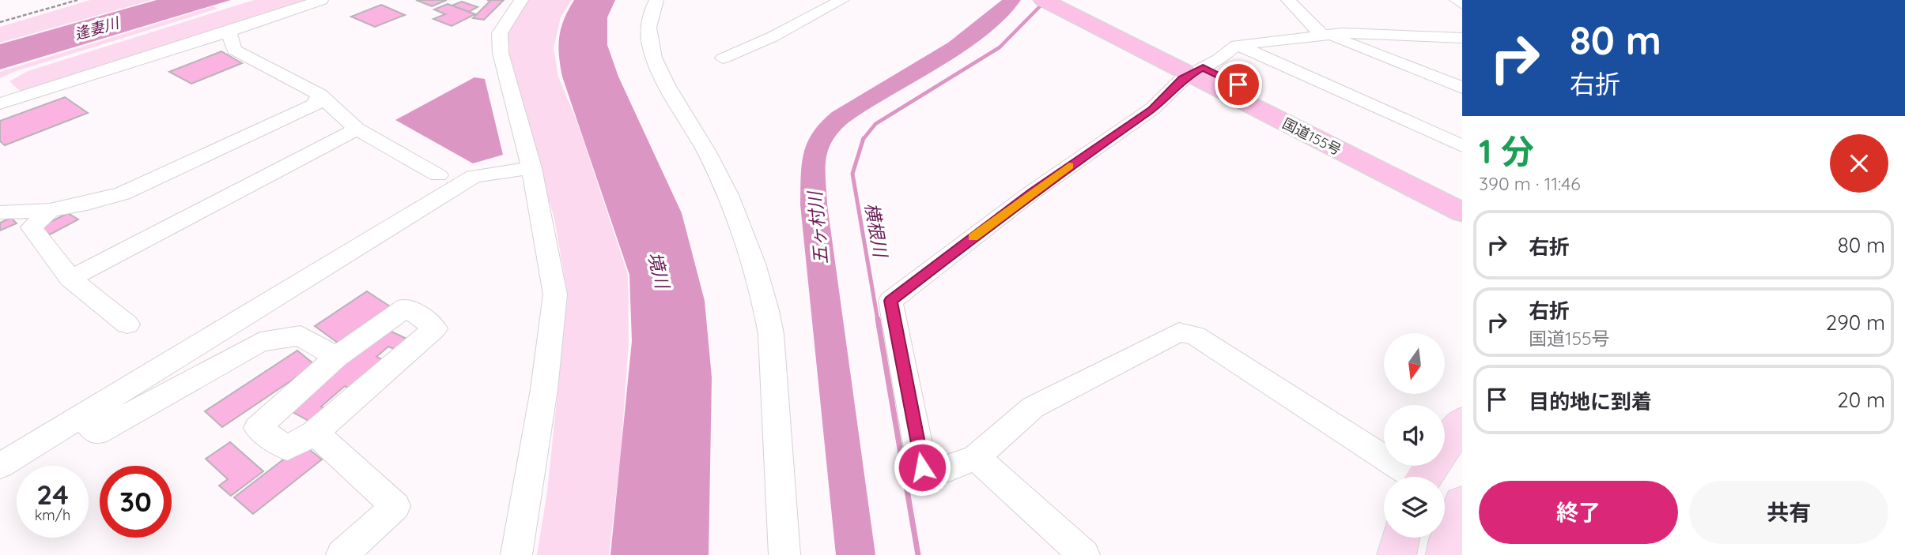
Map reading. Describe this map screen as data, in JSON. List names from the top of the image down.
{
  "streets": {
    "highway": ["国道155号"]
  },
  "water": [
    "逢妻川",
    "五ヶ村川",
    "横根川",
    "境川"
  ],
  "north": "bottom",
  "page": {
    "turn": ["80 m", "右折"],
    "heading": ["1 分", "390 m · 11:46"],
    "list": [
      {
        "name": "右折",
        "value": "80 m"
      },
      {
        "name": "右折",
        "note": "国道155号",
        "value": "290 m"
      },
      {
        "name": "目的地に到着",
        "value": "20 m"
      }
    ],
    "speed": "24 km/h",
    "limit": "30",
    "buttons": ["終了", "共有"]
  }
}
